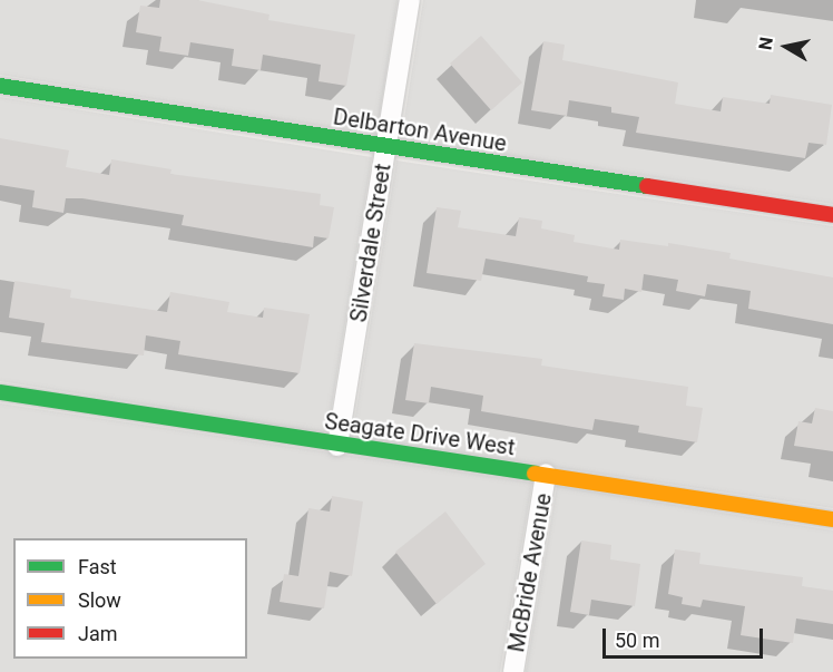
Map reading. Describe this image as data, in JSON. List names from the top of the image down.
{
  "streets": {
    "street": [
      "Delbarton Avenue",
      "Silverdale Street",
      "Seagate Drive West",
      "McBride Avenue"
    ]
  },
  "crossings": [
    ["Delbarton Avenue", "Silverdale Street"],
    ["Silverdale Street", "Seagate Drive West"],
    ["Seagate Drive West", "McBride Avenue"]
  ],
  "legend": ["Fast", "Slow", "Jam"],
  "scale_bar": "50 m",
  "north": "left"
}
